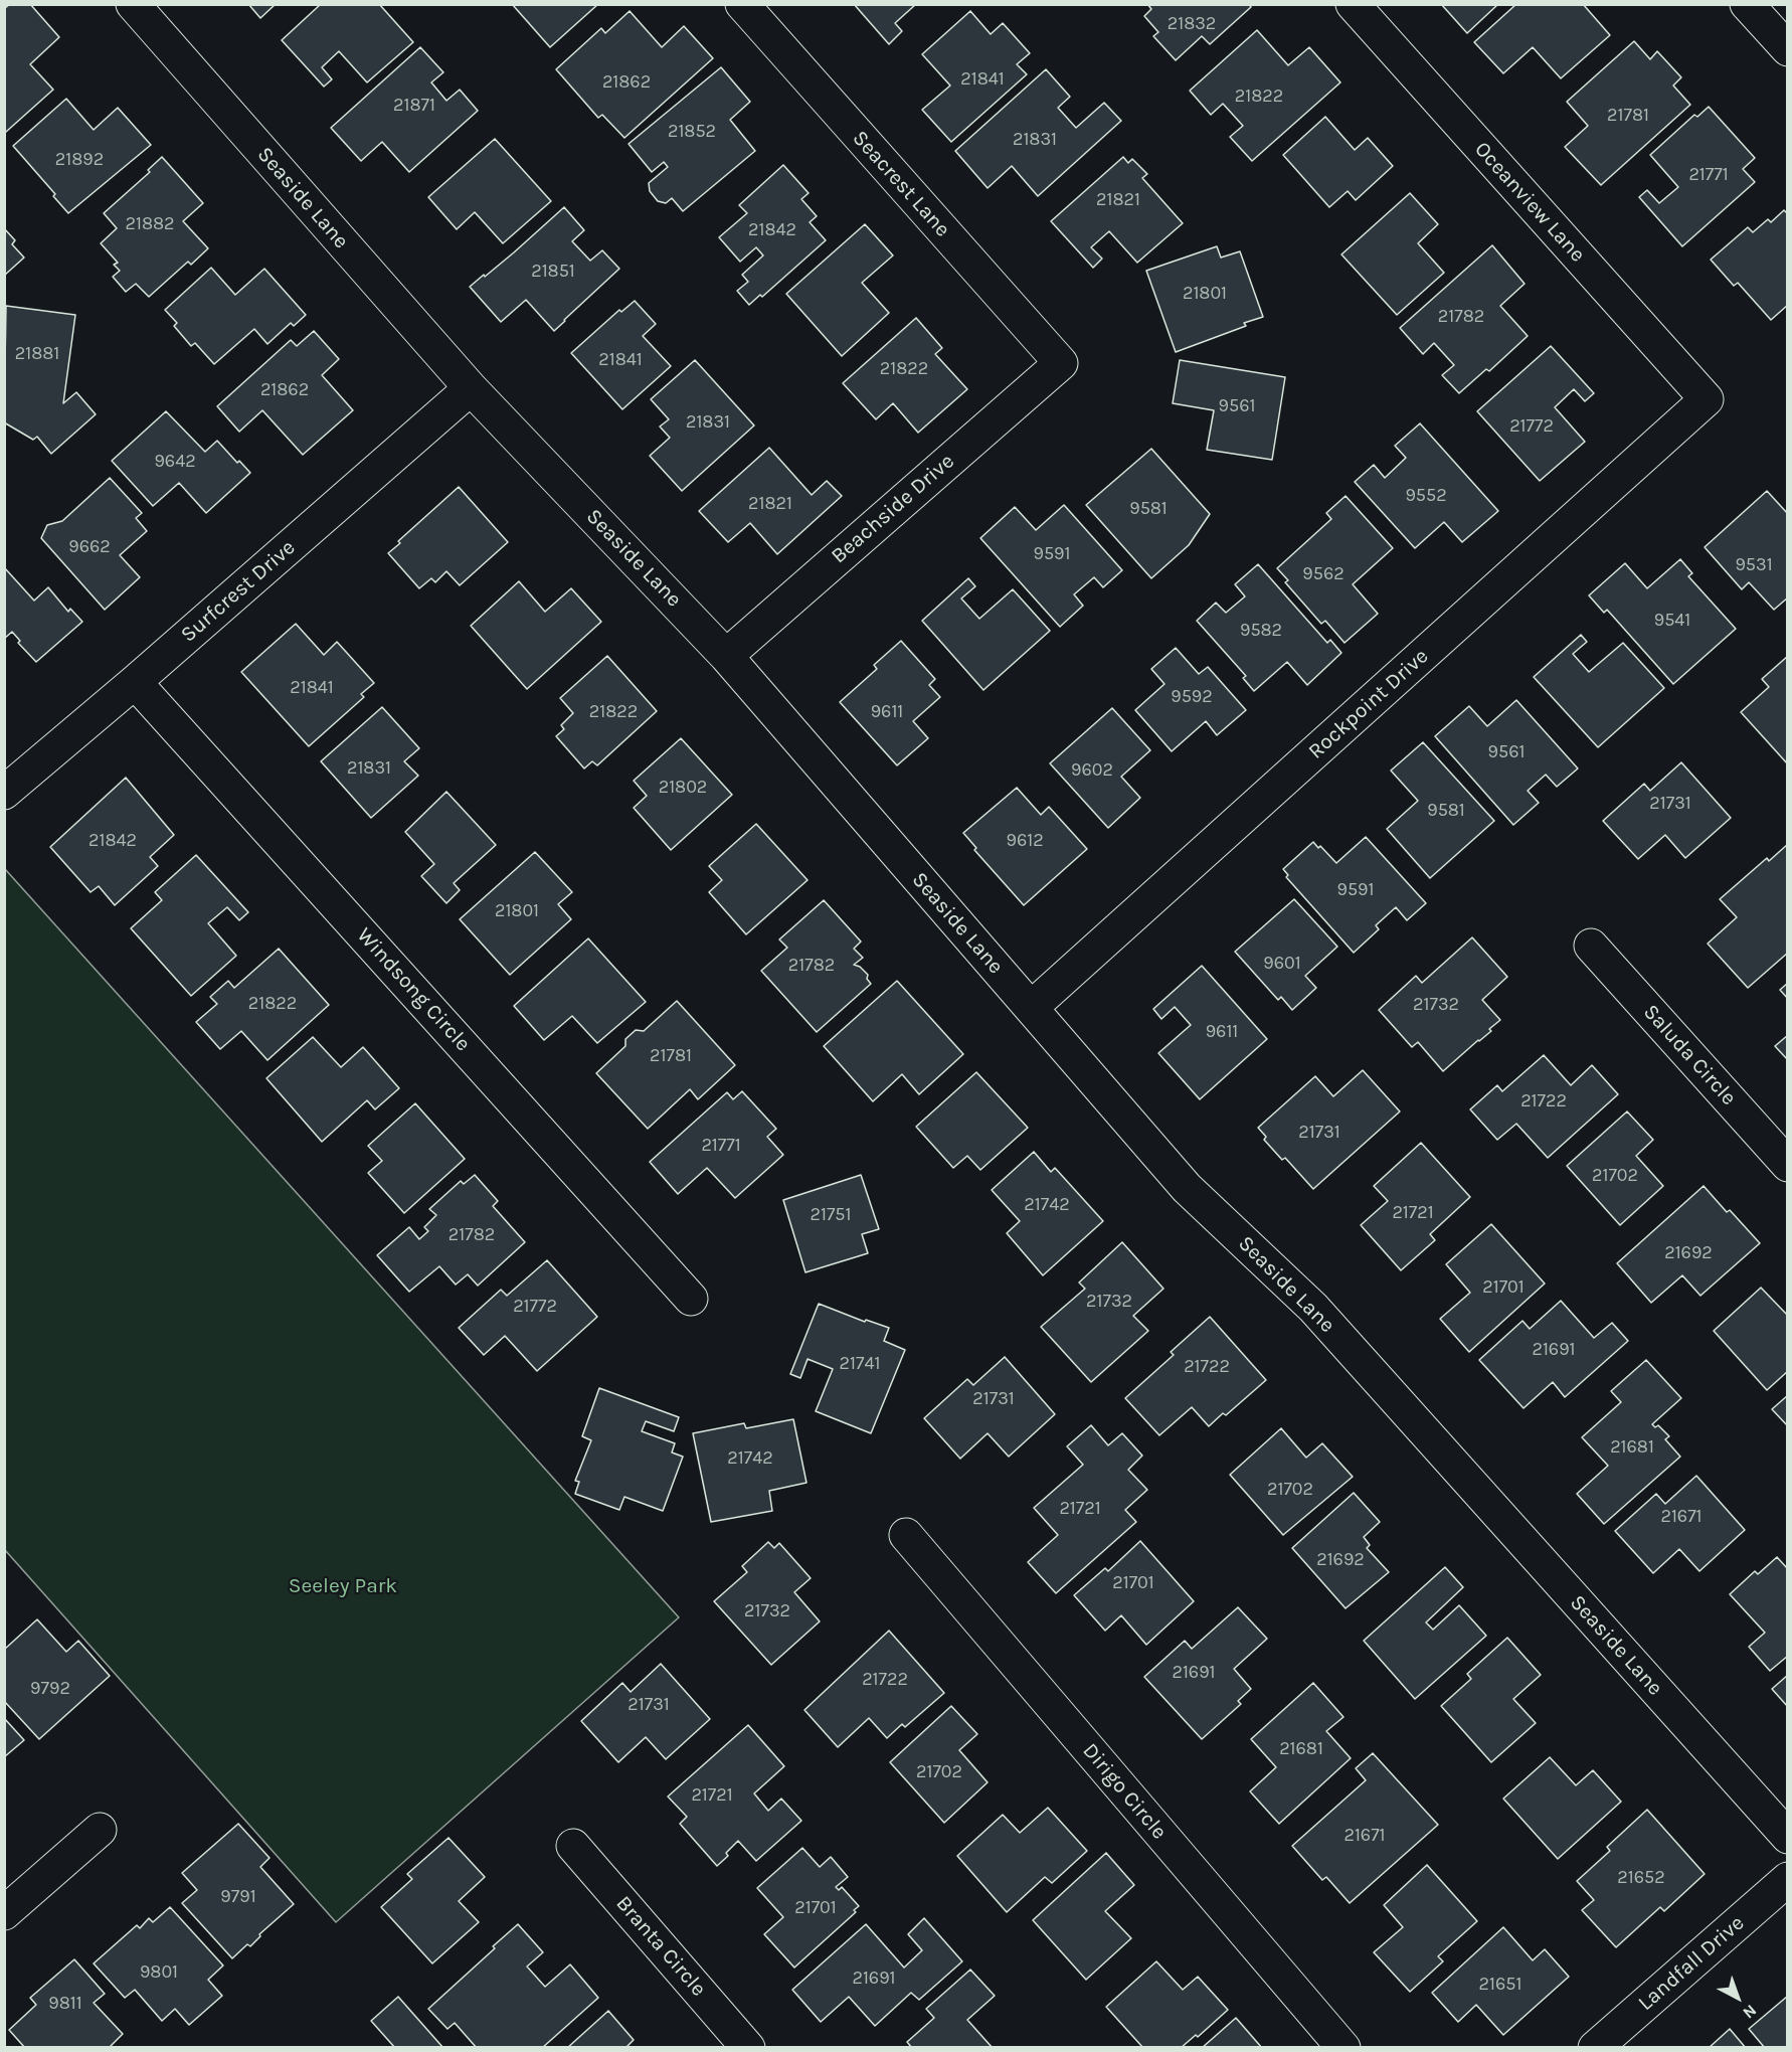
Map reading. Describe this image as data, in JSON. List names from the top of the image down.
{
  "streets": {
    "street": [
      "Seacrest Lane",
      "Seaside Lane",
      "Oceanview Lane",
      "Beachside Drive",
      "Surfcrest Drive",
      "Rockpoint Drive",
      "Windsong Circle",
      "Saluda Circle",
      "Dirigo Circle",
      "Branta Circle",
      "Landfall Drive"
    ]
  },
  "crossings": [
    ["Seacrest Lane", "Beachside Drive"],
    ["Seaside Lane", "Beachside Drive"],
    ["Seaside Lane", "Surfcrest Drive"],
    ["Seaside Lane", "Rockpoint Drive"],
    ["Oceanview Lane", "Rockpoint Drive"],
    ["Surfcrest Drive", "Windsong Circle"]
  ],
  "parks": ["Seeley Park"],
  "house_numbers": [
    "21832",
    "21841",
    "21862",
    "21822",
    "21871",
    "21781",
    "21852",
    "21831",
    "21892",
    "21771",
    "21821",
    "21882",
    "21842",
    "21851",
    "21801",
    "21782",
    "21881",
    "21841",
    "21822",
    "21862",
    "9561",
    "21831",
    "21772",
    "9642",
    "9552",
    "21821",
    "9581",
    "9662",
    "9591",
    "9531",
    "9562",
    "9541",
    "9582",
    "21841",
    "9592",
    "21822",
    "9611",
    "9561",
    "21831",
    "9602",
    "21802",
    "21731",
    "9581",
    "21842",
    "9612",
    "9591",
    "21801",
    "9601",
    "21782",
    "21822",
    "21732",
    "9611",
    "21781",
    "21722",
    "21731",
    "21771",
    "21702",
    "21742",
    "21721",
    "21751",
    "21782",
    "21692",
    "21701",
    "21732",
    "21772",
    "21691",
    "21741",
    "21722",
    "21731",
    "21681",
    "21742",
    "21702",
    "21721",
    "21671",
    "21692",
    "21701",
    "21732",
    "21691",
    "21722",
    "9792",
    "21731",
    "21681",
    "21702",
    "21721",
    "21671",
    "21652",
    "9791",
    "21701",
    "9801",
    "21691",
    "21651",
    "9811"
  ],
  "north": "bottom right"
}
